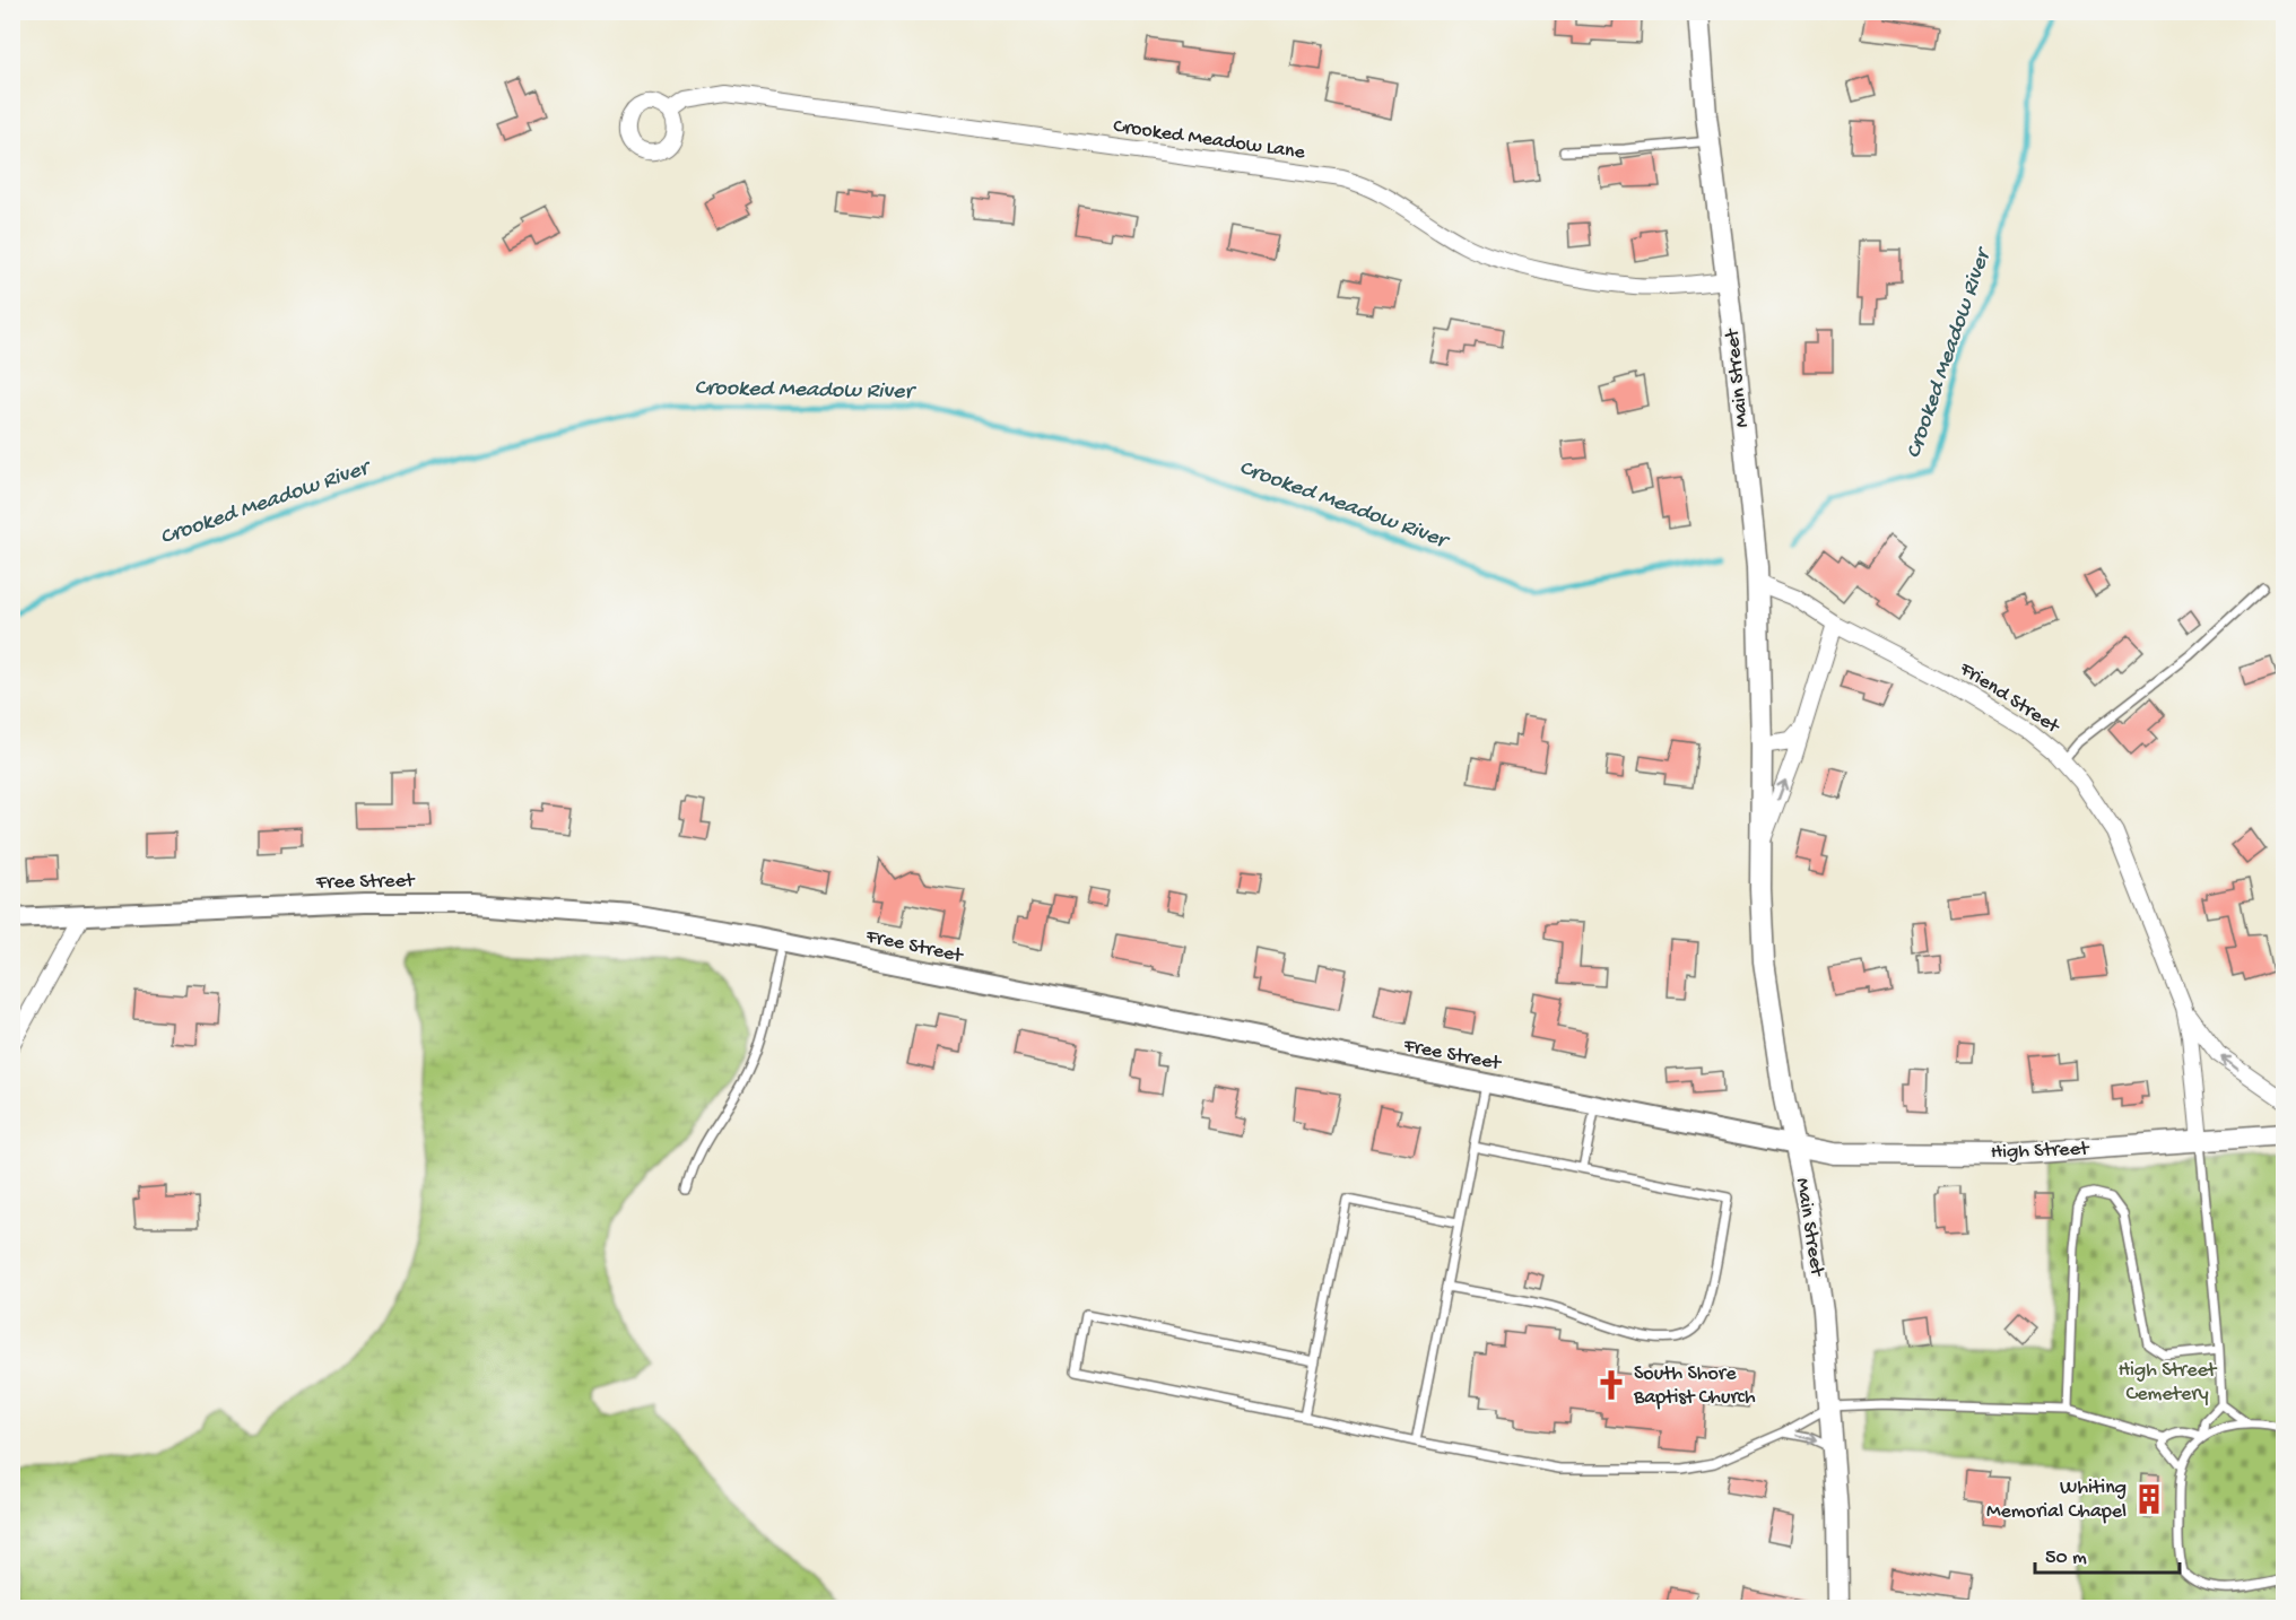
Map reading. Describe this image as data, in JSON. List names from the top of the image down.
{
  "streets": {
    "main road": ["Main Street", "High Street"],
    "street": ["Crooked Meadow Lane", "Friend Street", "Free Street"]
  },
  "crossings": [
    ["Crooked Meadow Lane", "Main Street"],
    ["Main Street", "Friend Street"],
    ["Main Street", "Free Street"],
    ["Main Street", "High Street"],
    ["Friend Street", "High Street"],
    ["Free Street", "High Street"]
  ],
  "water": ["Crooked Meadow River"],
  "parks": ["High Street Cemetery"],
  "places": {
    "church": ["South Shore Baptist Church"],
    "building": ["Whiting Memorial Chapel"]
  },
  "scale_bar": "50 m"
}
